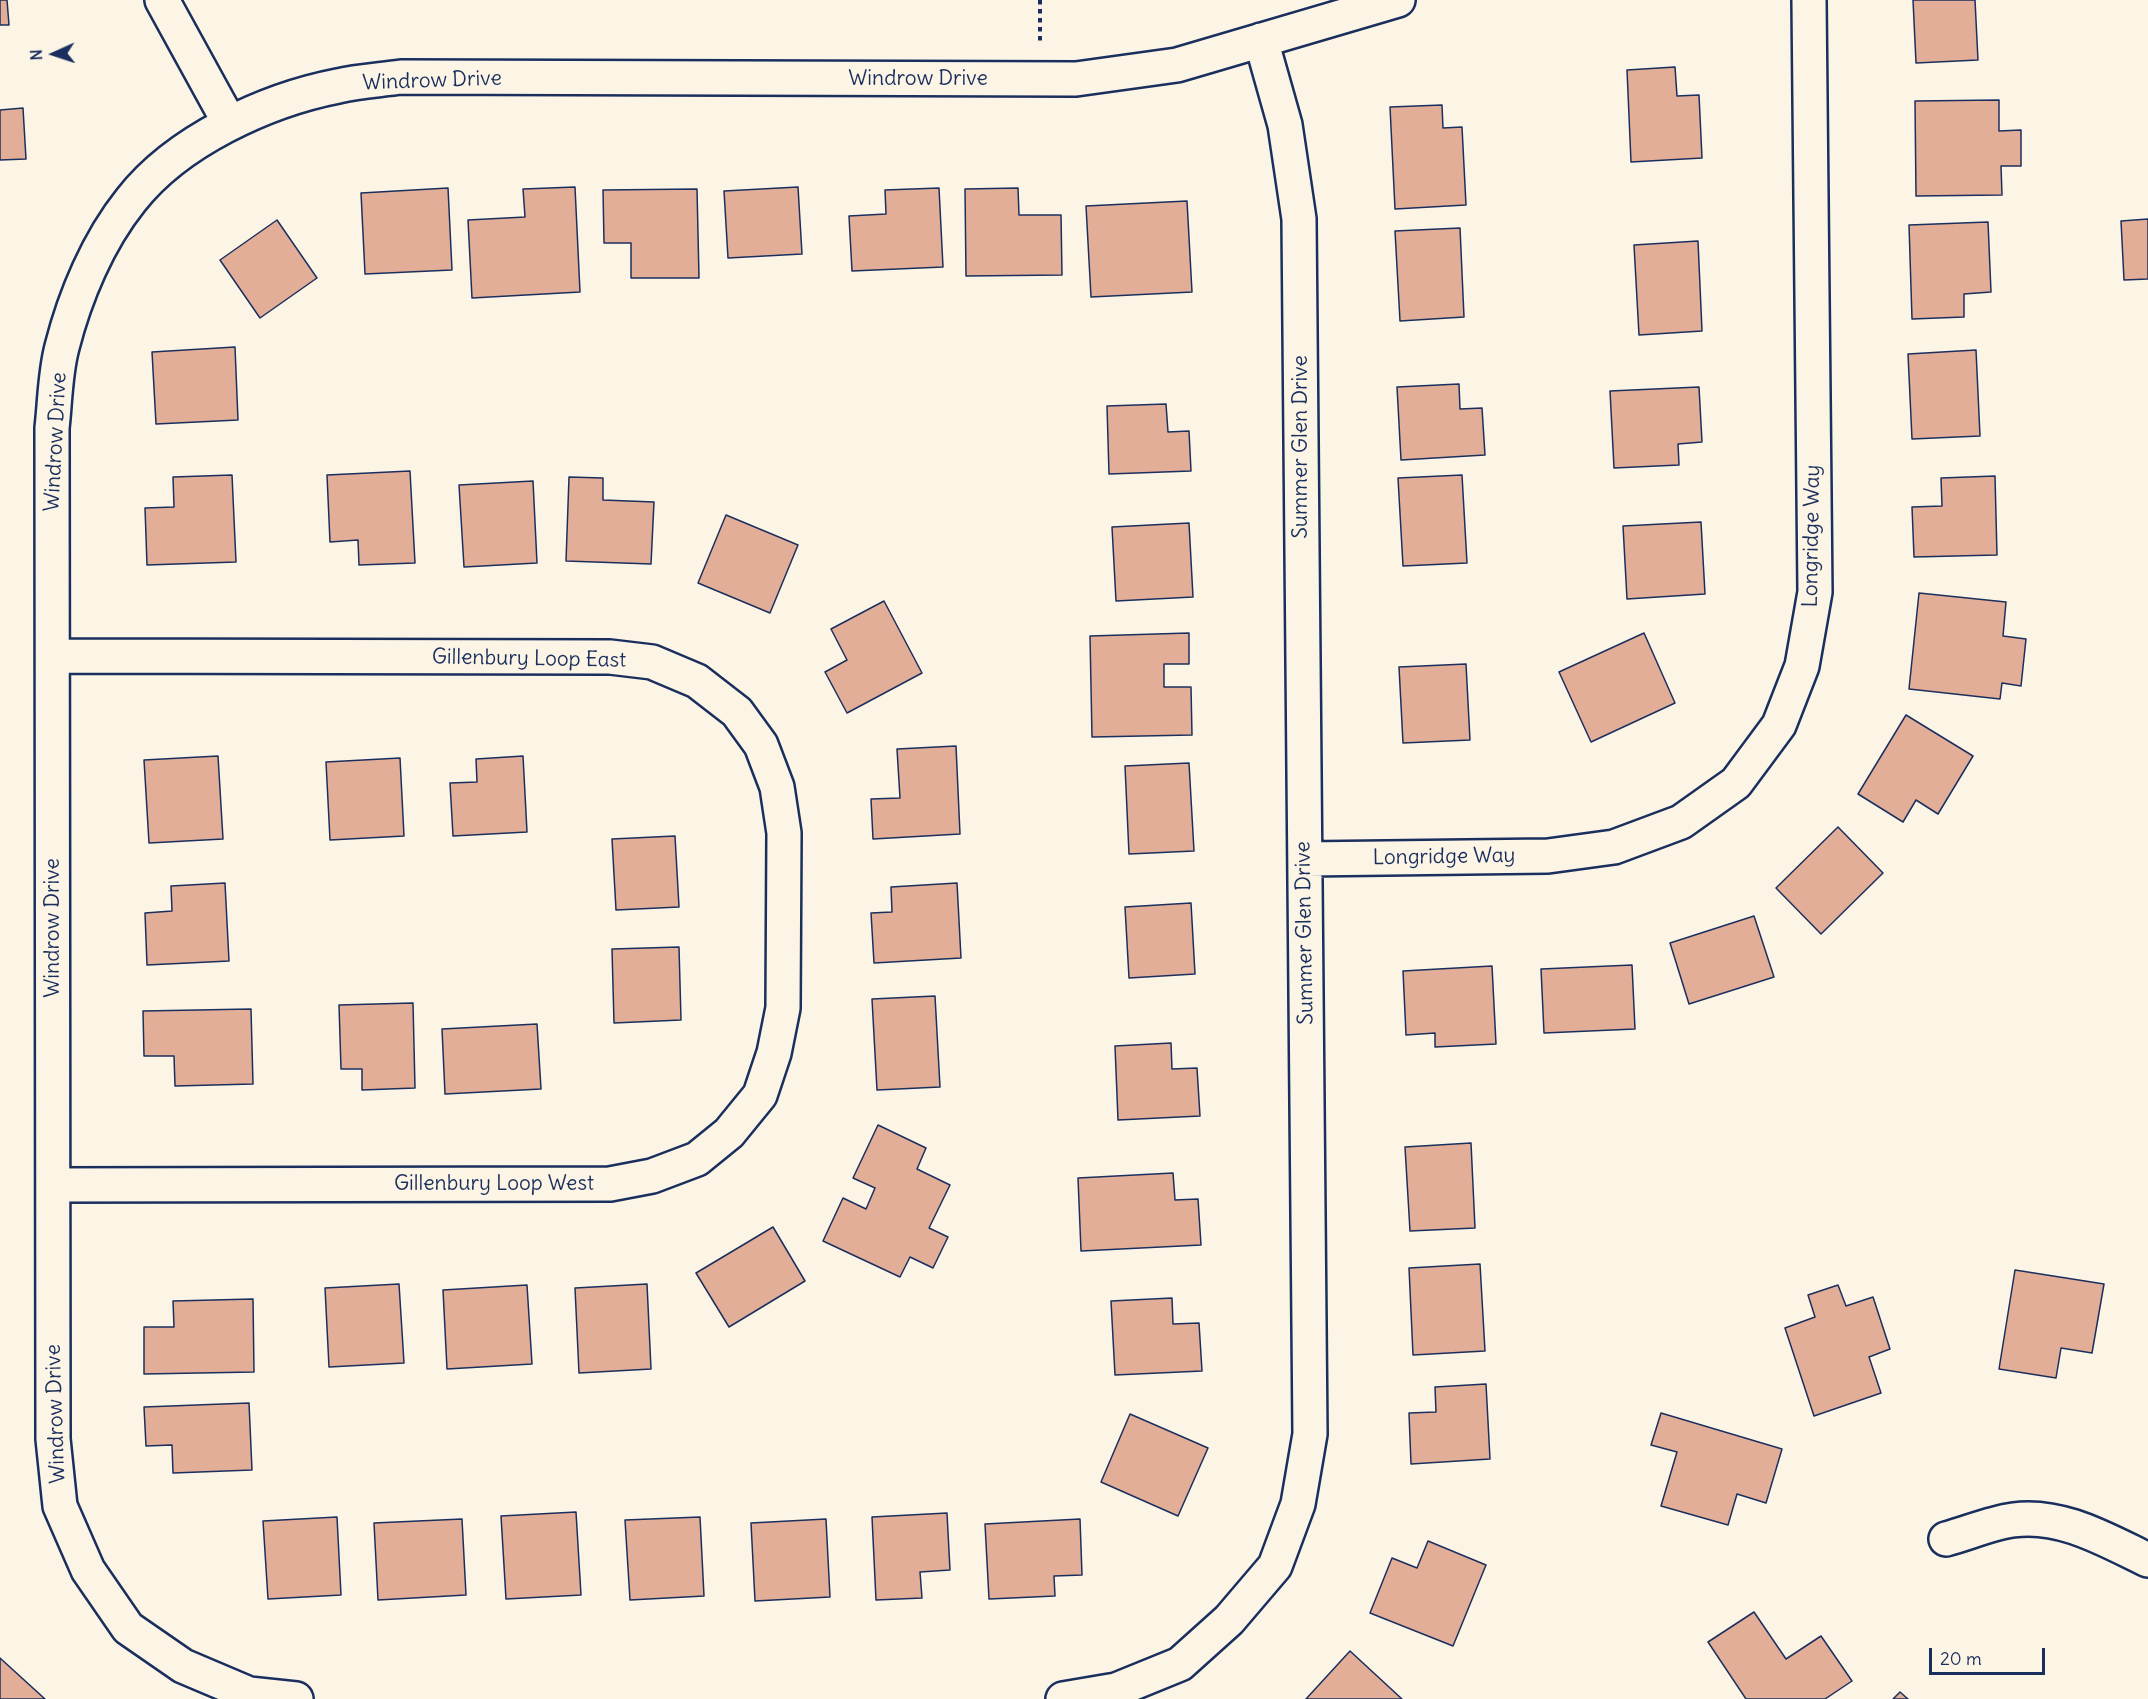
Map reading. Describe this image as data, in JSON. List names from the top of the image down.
{
  "streets": {
    "street": [
      "Windrow Drive",
      "Summer Glen Drive",
      "Longridge Way",
      "Gillenbury Loop East",
      "Gillenbury Loop West"
    ]
  },
  "crossings": [
    ["Windrow Drive", "Summer Glen Drive"],
    ["Windrow Drive", "Gillenbury Loop East"],
    ["Windrow Drive", "Gillenbury Loop West"],
    ["Summer Glen Drive", "Longridge Way"],
    ["Gillenbury Loop East", "Gillenbury Loop West"]
  ],
  "scale_bar": "20 m",
  "north": "left"
}
